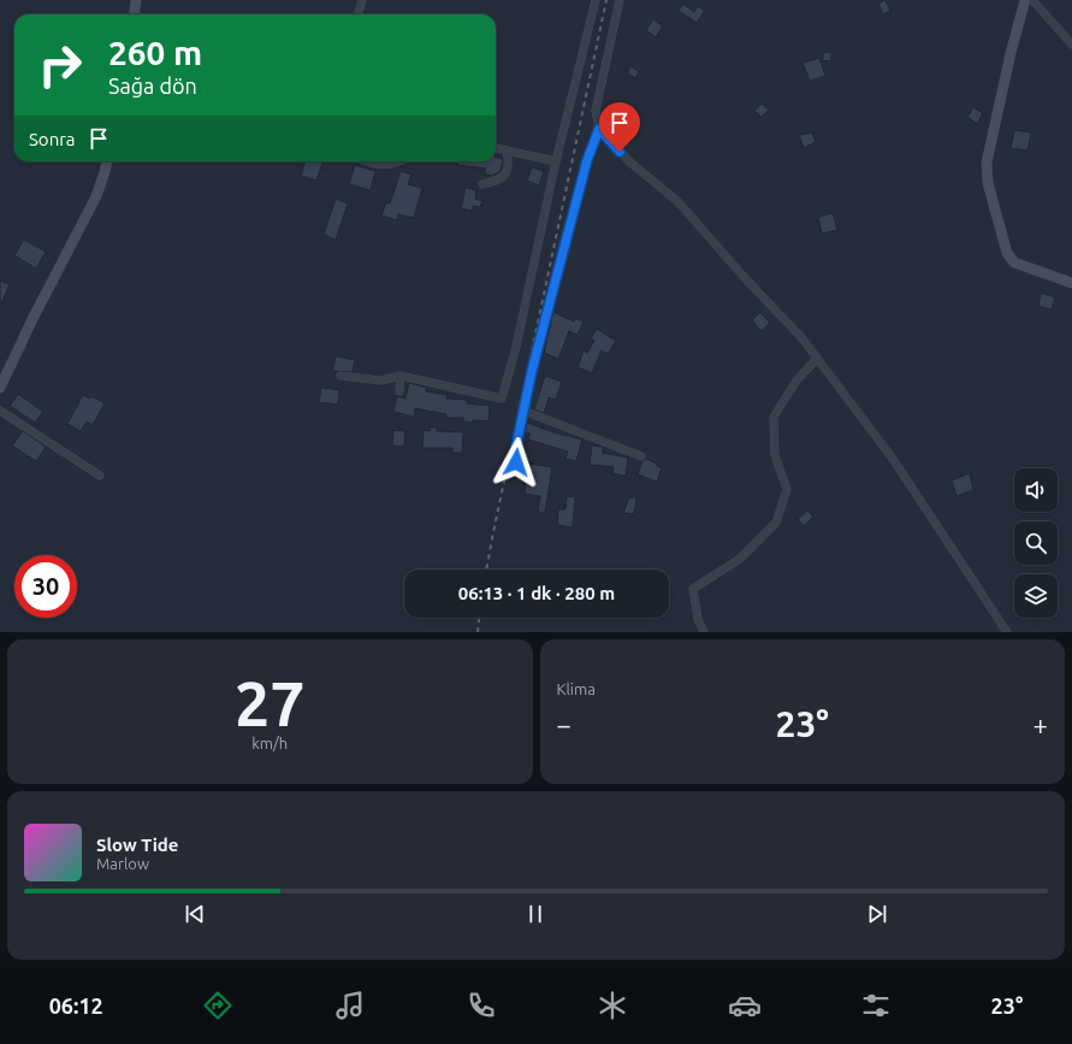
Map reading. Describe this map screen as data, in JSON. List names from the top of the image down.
{
  "page": {
    "turn": ["260 m", "Sağa dön"],
    "then": "Sonra",
    "limit": "30",
    "trip": "06:13 · 1 dk · 280 m",
    "tile": [
      ["27", "km/h"],
      "Klima"
    ],
    "heat": ["−", "23°", "+"],
    "song": ["Slow Tide", "Marlow"],
    "tabs": ["06:12", "23°"]
  }
}
